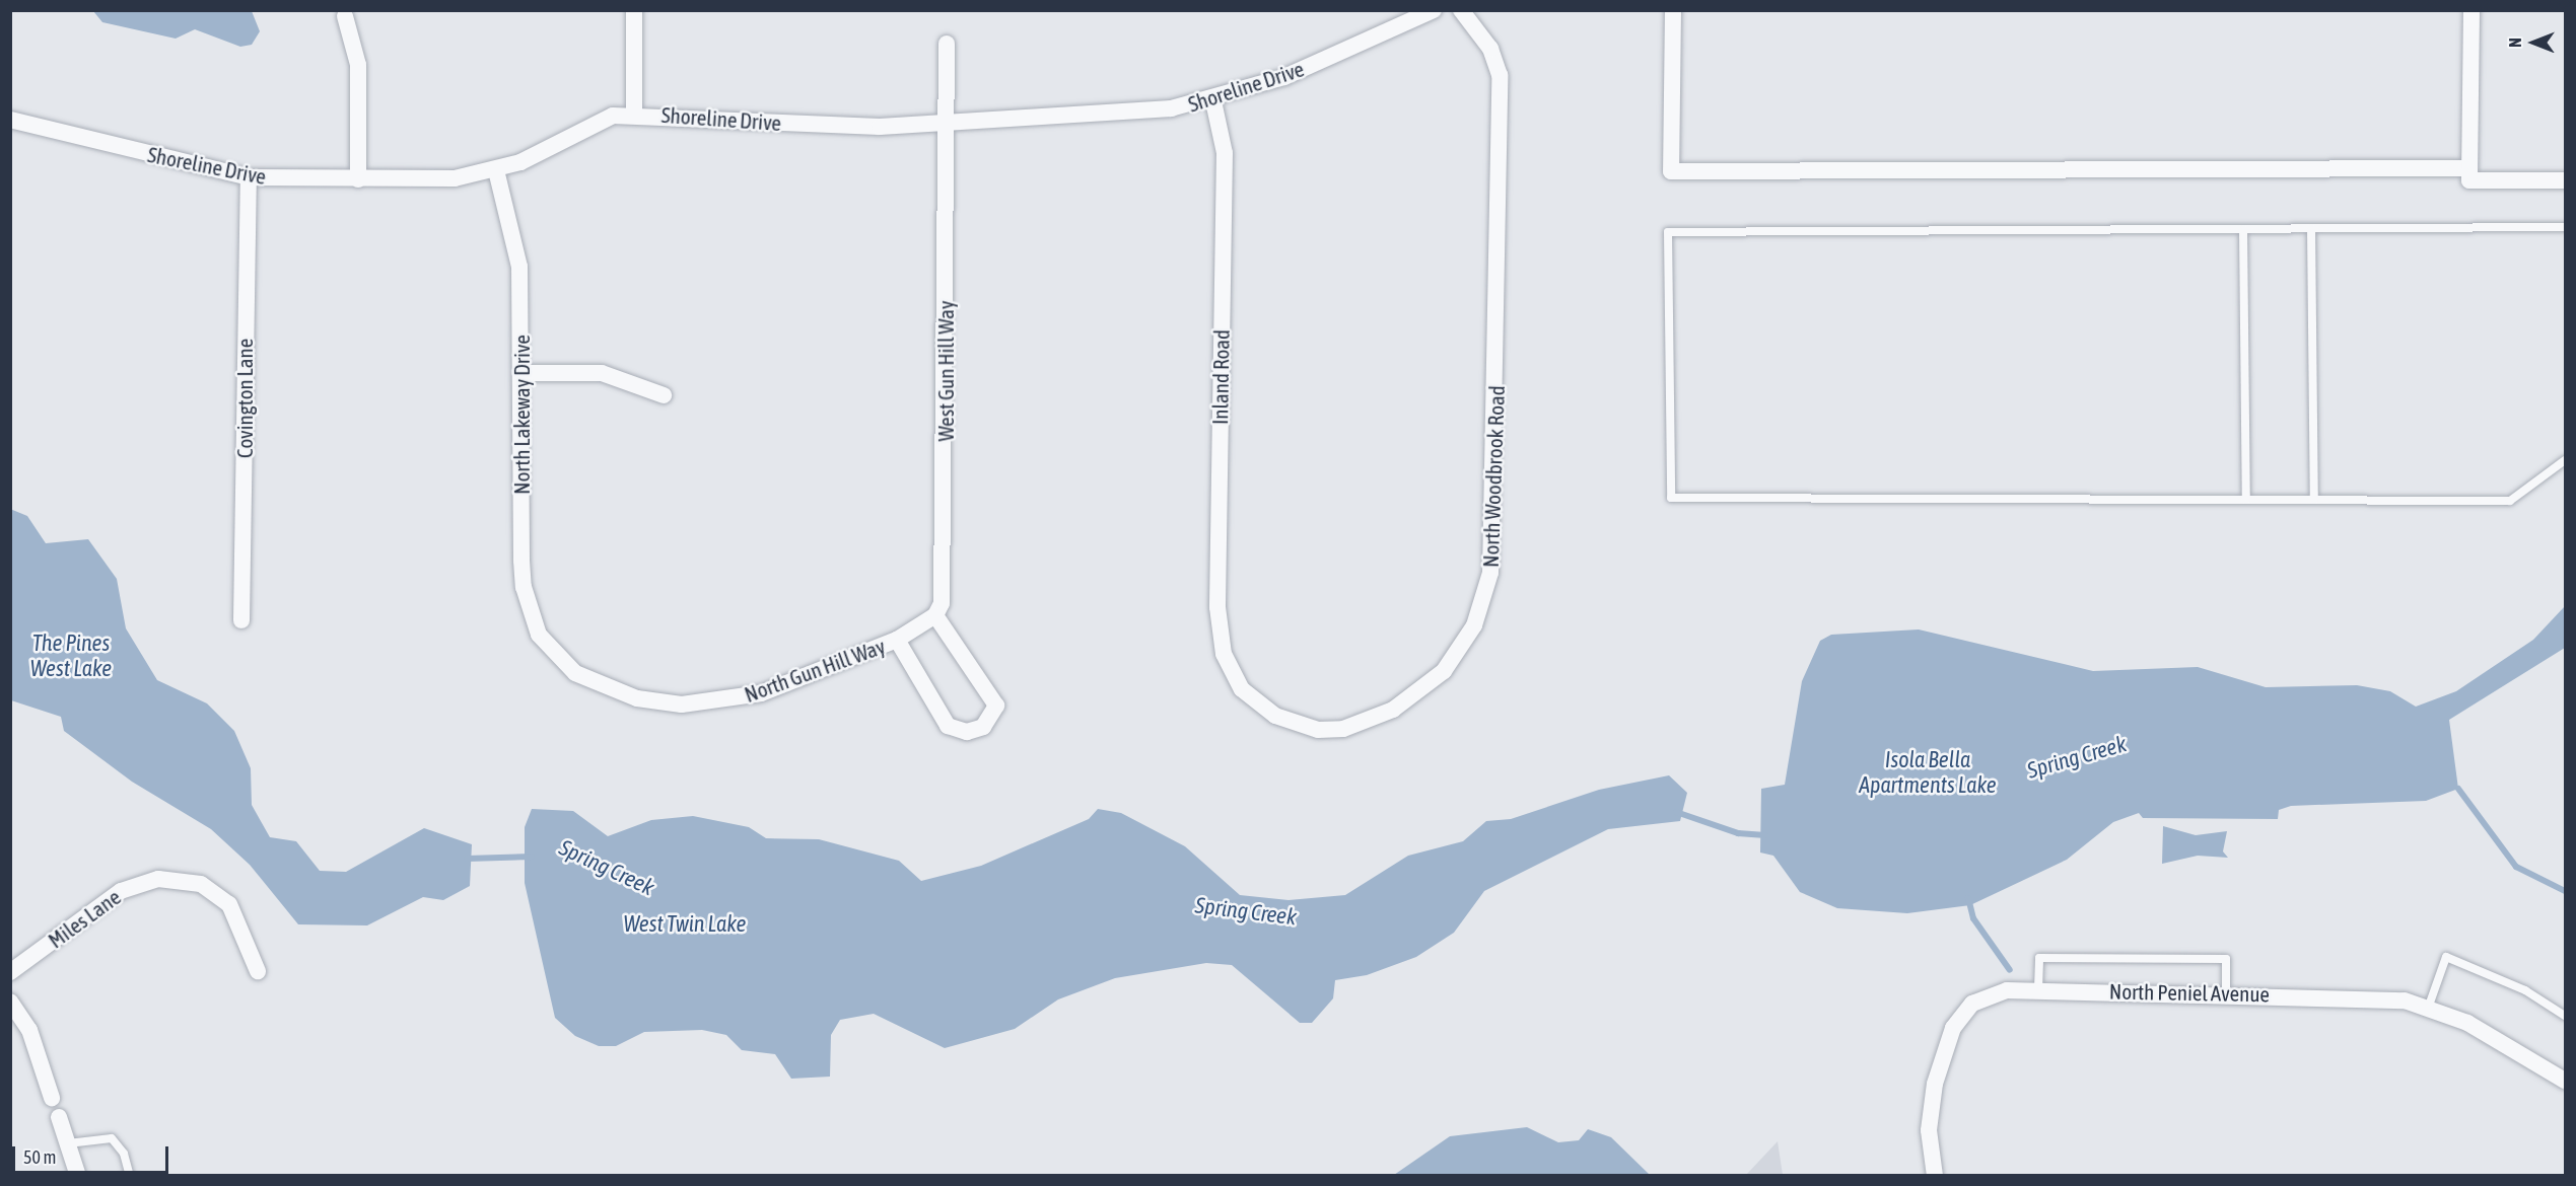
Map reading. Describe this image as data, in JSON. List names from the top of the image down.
{
  "streets": {
    "street": [
      "Shoreline Drive",
      "West Gun Hill Way",
      "Inland Road",
      "Covington Lane",
      "North Lakeway Drive",
      "North Woodbrook Road",
      "North Gun Hill Way",
      "Miles Lane",
      "North Peniel Avenue"
    ]
  },
  "crossings": [
    ["Shoreline Drive", "West Gun Hill Way"],
    ["Shoreline Drive", "Inland Road"],
    ["Shoreline Drive", "Covington Lane"],
    ["Shoreline Drive", "North Lakeway Drive"],
    ["West Gun Hill Way", "North Gun Hill Way"],
    ["Inland Road", "North Woodbrook Road"],
    ["North Lakeway Drive", "North Gun Hill Way"]
  ],
  "water": [
    "The Pines West Lake",
    "Spring Creek",
    "Isola Bella Apartments Lake",
    "West Twin Lake"
  ],
  "scale_bar": "50 m",
  "north": "left"
}
